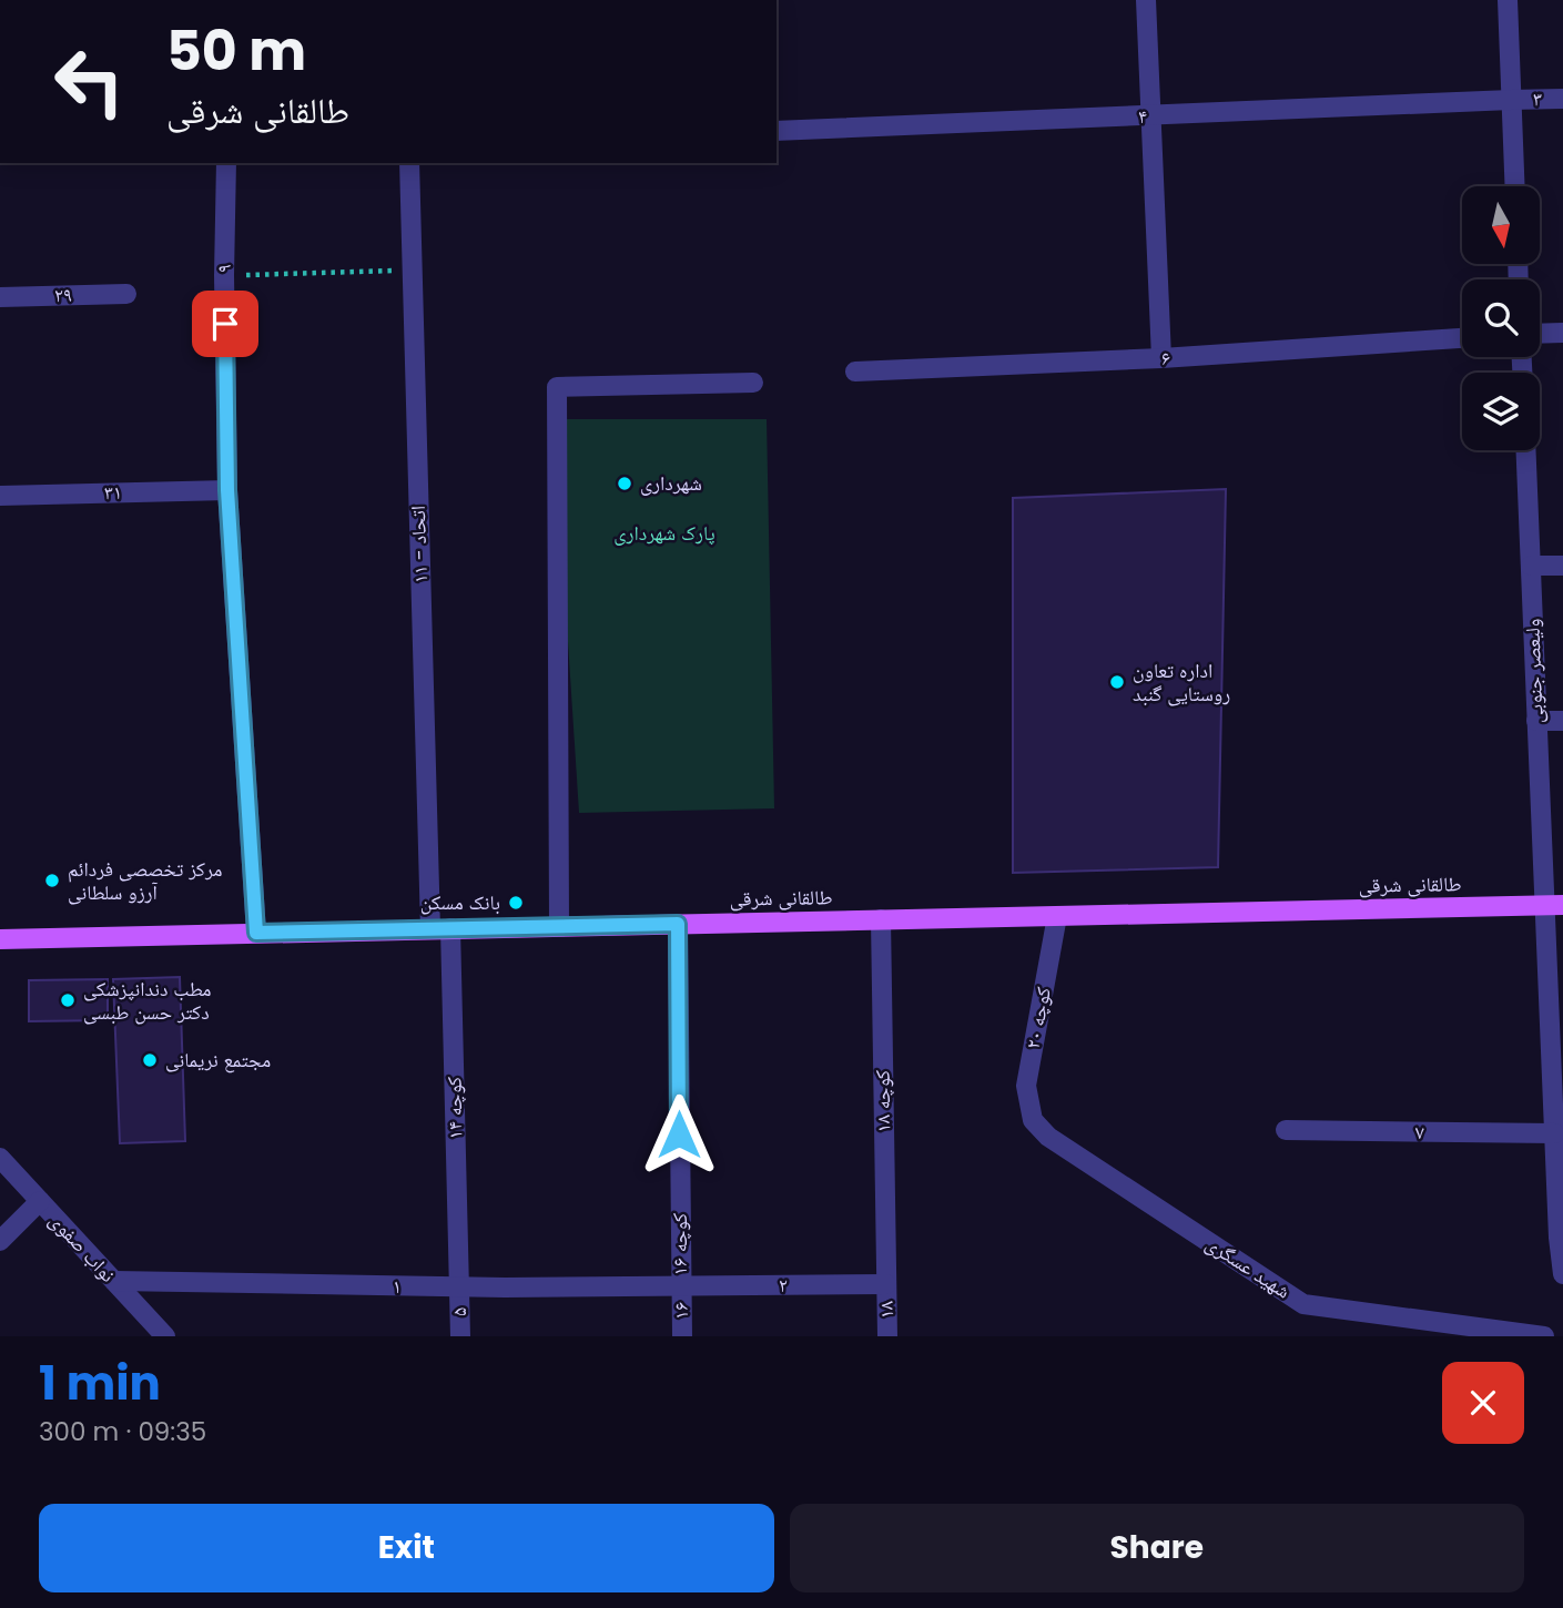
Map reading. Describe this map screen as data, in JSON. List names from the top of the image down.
{
  "streets": {
    "main road": ["طالقانی شرقی"],
    "street": [
      "۳",
      "۴",
      "۹",
      "۲۹",
      "۶",
      "۳۱",
      "اتحاد - ۱۱",
      "ولیعصر جنوبی",
      "کوچه ۲۰",
      "کوچه ۱۸",
      "کوچه ۱۴",
      "۷",
      "کوچه ۱۶",
      "نواب صفوی",
      "شهید عسگری",
      "۲",
      "۱",
      "۱۸",
      "۱۶",
      "۵"
    ]
  },
  "crossings": [
    ["۳", "۴"],
    ["۹", "۳۱"],
    ["۹", "طالقانی شرقی"],
    ["اتحاد - ۱۱", "طالقانی شرقی"],
    ["اتحاد - ۱۱", "کوچه ۱۴"],
    ["ولیعصر جنوبی", "طالقانی شرقی"],
    ["ولیعصر جنوبی", "۷"],
    ["طالقانی شرقی", "کوچه ۲۰"],
    ["طالقانی شرقی", "کوچه ۱۸"],
    ["طالقانی شرقی", "کوچه ۱۴"],
    ["طالقانی شرقی", "کوچه ۱۶"],
    ["کوچه ۲۰", "شهید عسگری"],
    ["کوچه ۱۸", "۲"],
    ["کوچه ۱۸", "۱۸"],
    ["کوچه ۱۴", "۱"],
    ["کوچه ۱۴", "۵"],
    ["کوچه ۱۶", "۲"],
    ["کوچه ۱۶", "۱"],
    ["کوچه ۱۶", "۱۶"],
    ["نواب صفوی", "۱"],
    ["۲", "۱"],
    ["۲", "۱۸"],
    ["۲", "۱۶"],
    ["۱", "۱۶"],
    ["۱", "۵"]
  ],
  "parks": ["پارک شهرداری"],
  "places": [
    "شهرداری",
    "اداره تعاون روستایی گنبد",
    "مرکز تخصصی فردائم آرزو سلطانی",
    "بانک مسکن",
    "مطب دندانپزشکی دکتر حسن طبسی",
    "مجتمع نریمانی"
  ],
  "north": "bottom",
  "page": {
    "turn": ["50 m", "طالقانی شرقی"],
    "heading": ["1 min", "300 m · 09:35"],
    "buttons": ["Exit", "Share"]
  }
}
